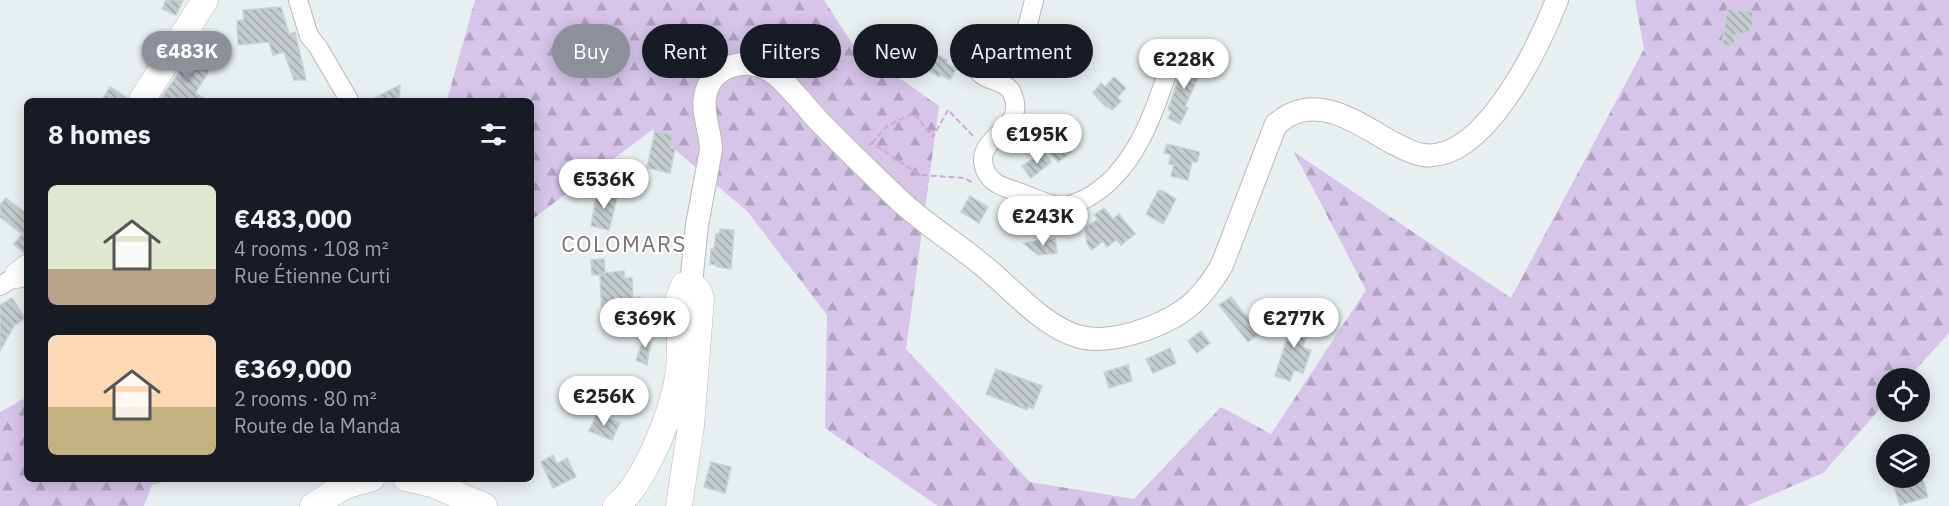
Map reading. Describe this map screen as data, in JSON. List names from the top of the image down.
{
  "districts": ["COLOMARS"],
  "page": {
    "chip": [
      "Buy",
      "Rent",
      "Filters",
      "New",
      "Apartment"
    ],
    "price": [
      "€483K",
      "€228K",
      "€195K",
      "€536K",
      "€243K",
      "€369K",
      "€277K",
      "€256K"
    ],
    "heading": "8 homes",
    "list": [
      {
        "name": "€483,000",
        "note": "4 rooms · 108 m² · Rue Étienne Curti"
      },
      {
        "name": "€369,000",
        "note": "2 rooms · 80 m² · Route de la Manda"
      }
    ]
  }
}
